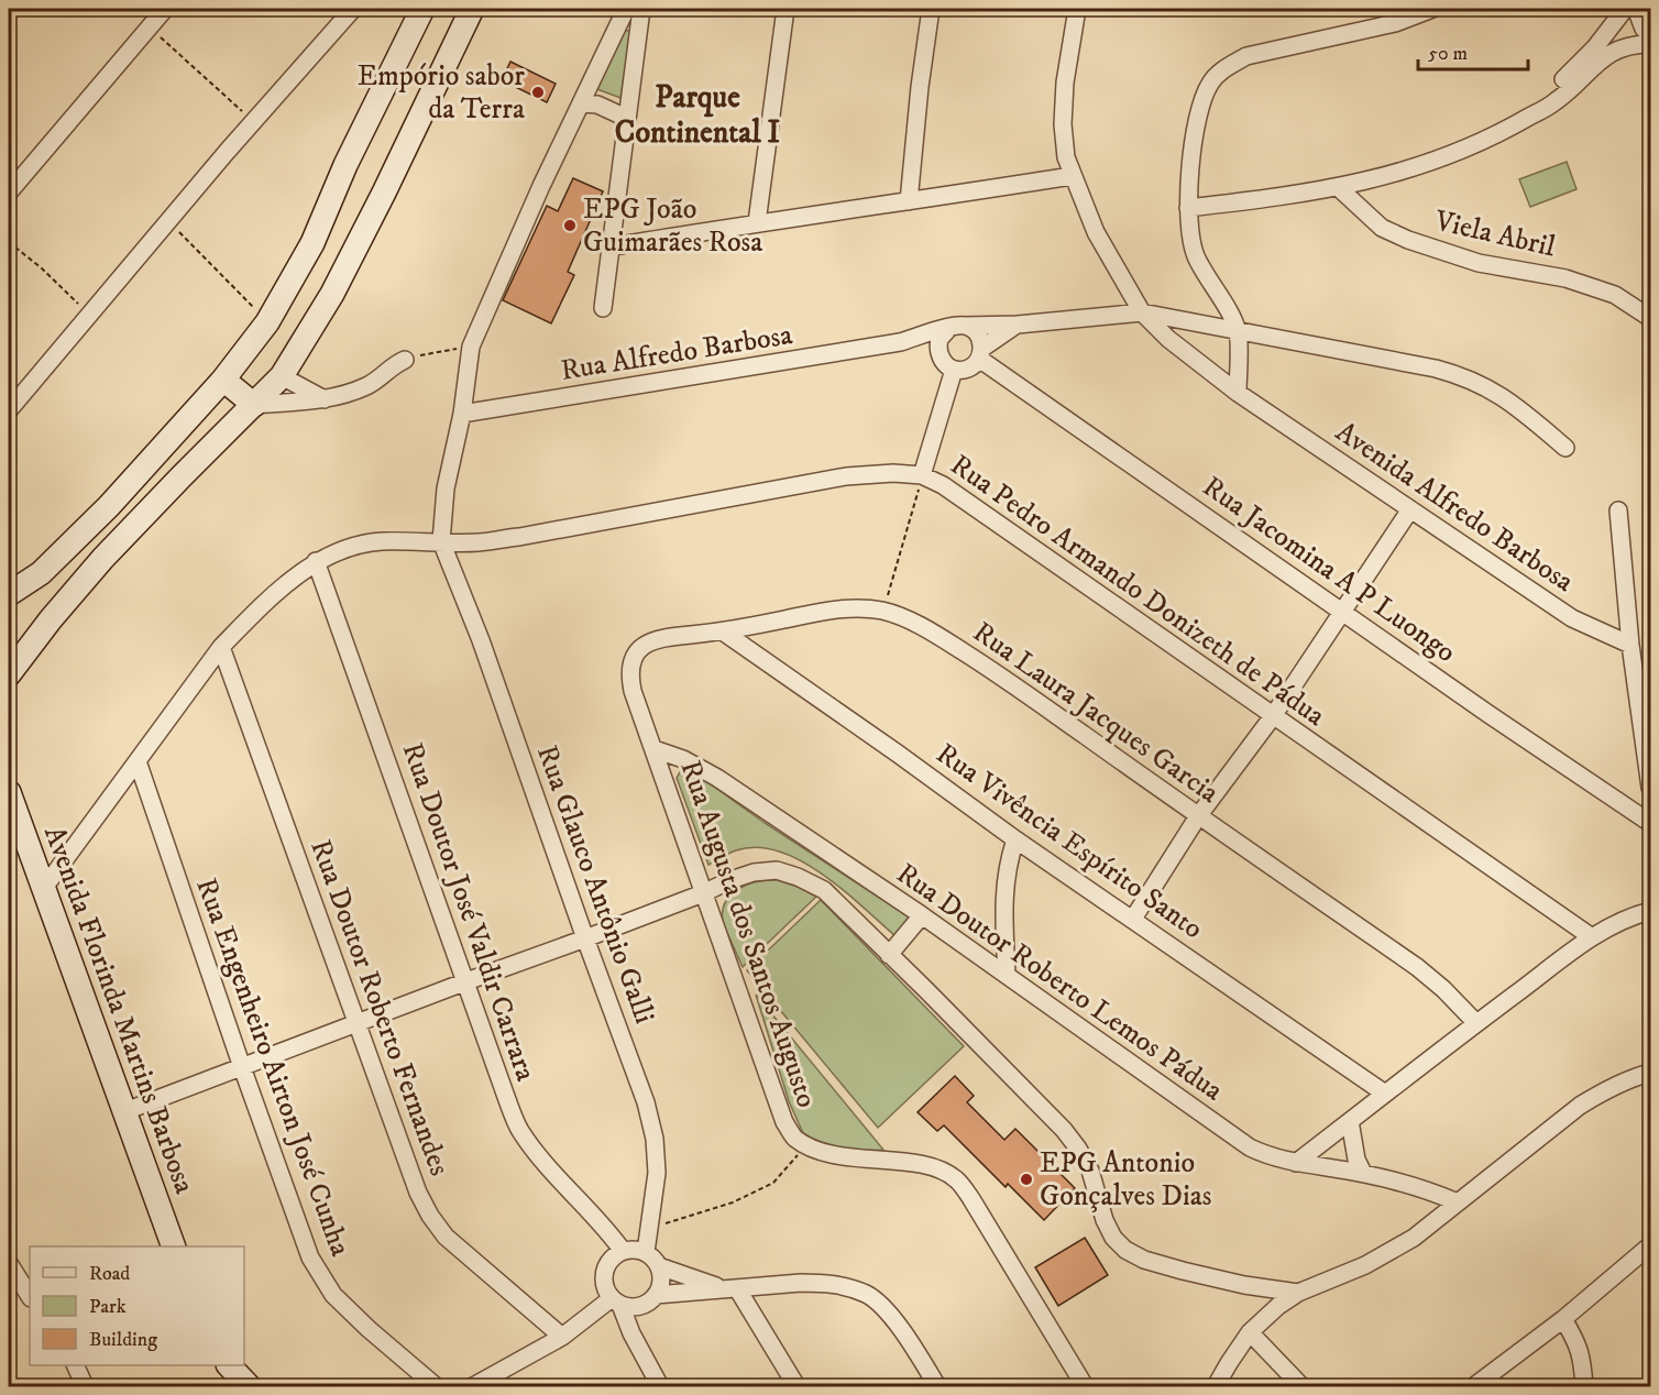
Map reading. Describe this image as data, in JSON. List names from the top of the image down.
{
  "streets": {
    "main road": ["Avenida Florinda Martins Barbosa"],
    "street": [
      "Viela Abril",
      "Rua Alfredo Barbosa",
      "Avenida Alfredo Barbosa",
      "Rua Jacomina A P Luongo",
      "Rua Pedro Armando Donizeth de Pádua",
      "Rua Laura Jacques Garcia",
      "Rua Vivência Espírito Santo",
      "Rua Glauco Antônio Galli",
      "Rua Doutor José Valdir Carrara",
      "Rua Augusta dos Santos Augusto",
      "Rua Doutor Roberto Lemos Pádua",
      "Rua Doutor Roberto Fernandes",
      "Rua Engenheiro Airton José Cunha"
    ]
  },
  "crossings": [
    ["Rua Alfredo Barbosa", "Avenida Alfredo Barbosa"],
    ["Rua Alfredo Barbosa", "Rua Jacomina A P Luongo"],
    ["Rua Pedro Armando Donizeth de Pádua", "Rua Glauco Antônio Galli"],
    ["Rua Laura Jacques Garcia", "Rua Vivência Espírito Santo"],
    ["Rua Laura Jacques Garcia", "Rua Augusta dos Santos Augusto"],
    ["Rua Glauco Antônio Galli", "Rua Doutor José Valdir Carrara"],
    ["Rua Augusta dos Santos Augusto", "Rua Doutor Roberto Lemos Pádua"]
  ],
  "districts": ["Parque Continental I"],
  "places": ["Empório sabor da Terra", "EPG João Guimarães Rosa", "EPG Antonio Gonçalves Dias"],
  "legend": ["Road", "Park", "Building"],
  "scale_bar": "50 m"
}
